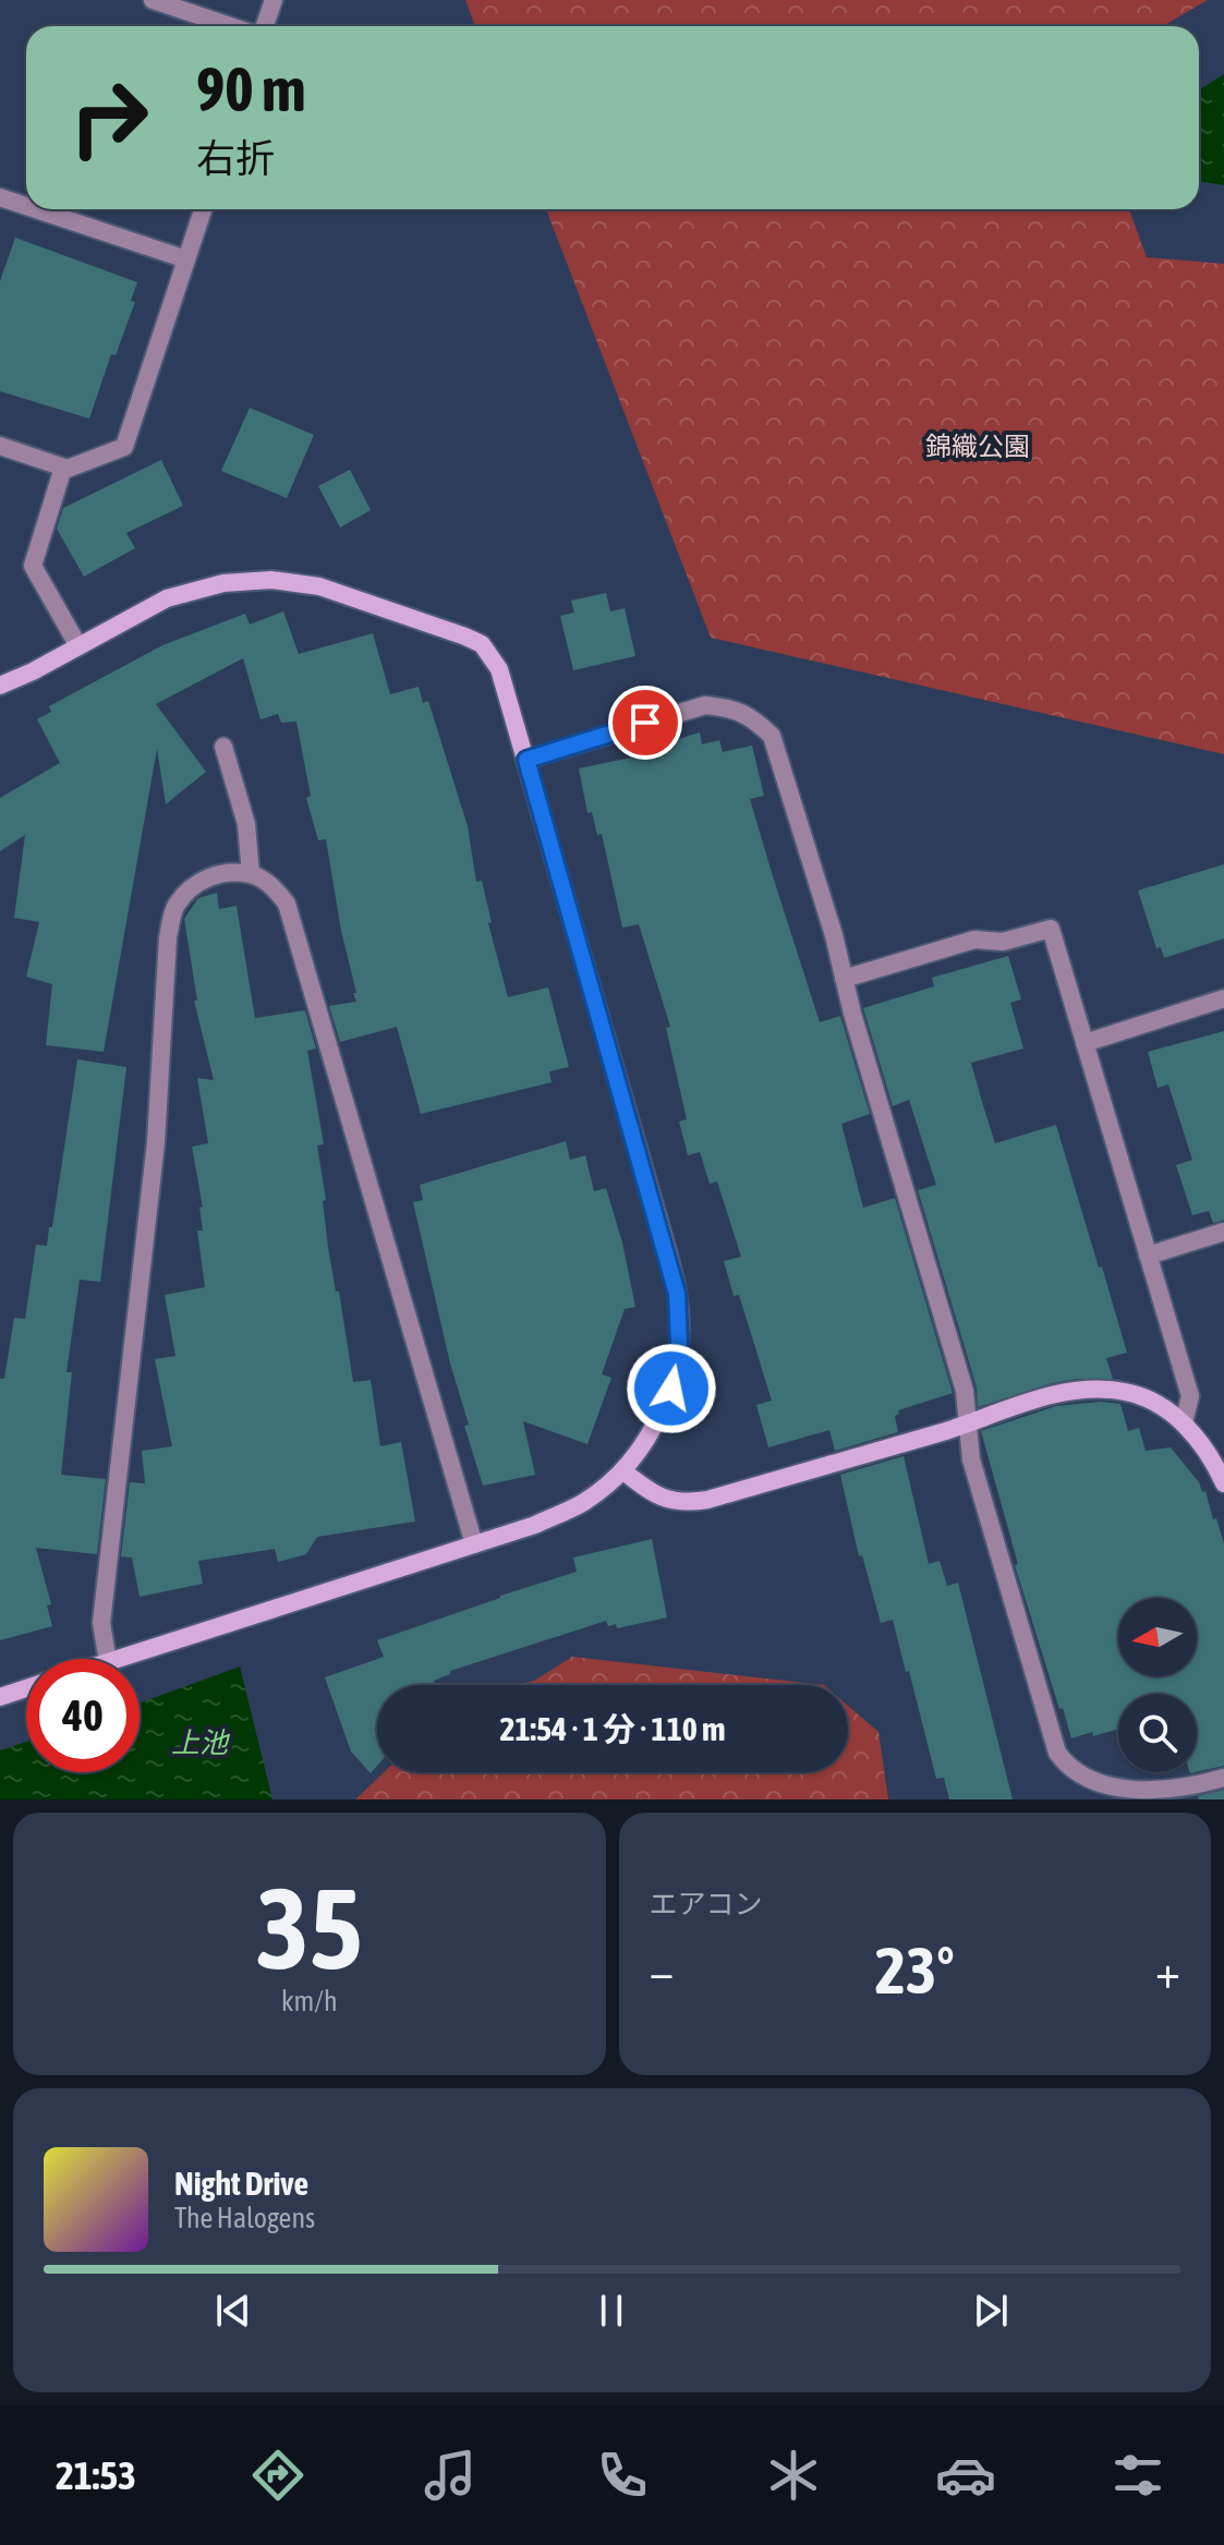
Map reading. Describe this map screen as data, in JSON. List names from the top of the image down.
{
  "water": ["上池"],
  "parks": ["錦織公園"],
  "north": "left",
  "page": {
    "turn": ["90 m", "右折"],
    "limit": "40",
    "trip": "21:54 · 1 分 · 110 m",
    "tile": [
      ["35", "km/h"],
      "エアコン"
    ],
    "heat": ["−", "23°", "+"],
    "song": ["Night Drive", "The Halogens"],
    "tabs": "21:53"
  }
}
